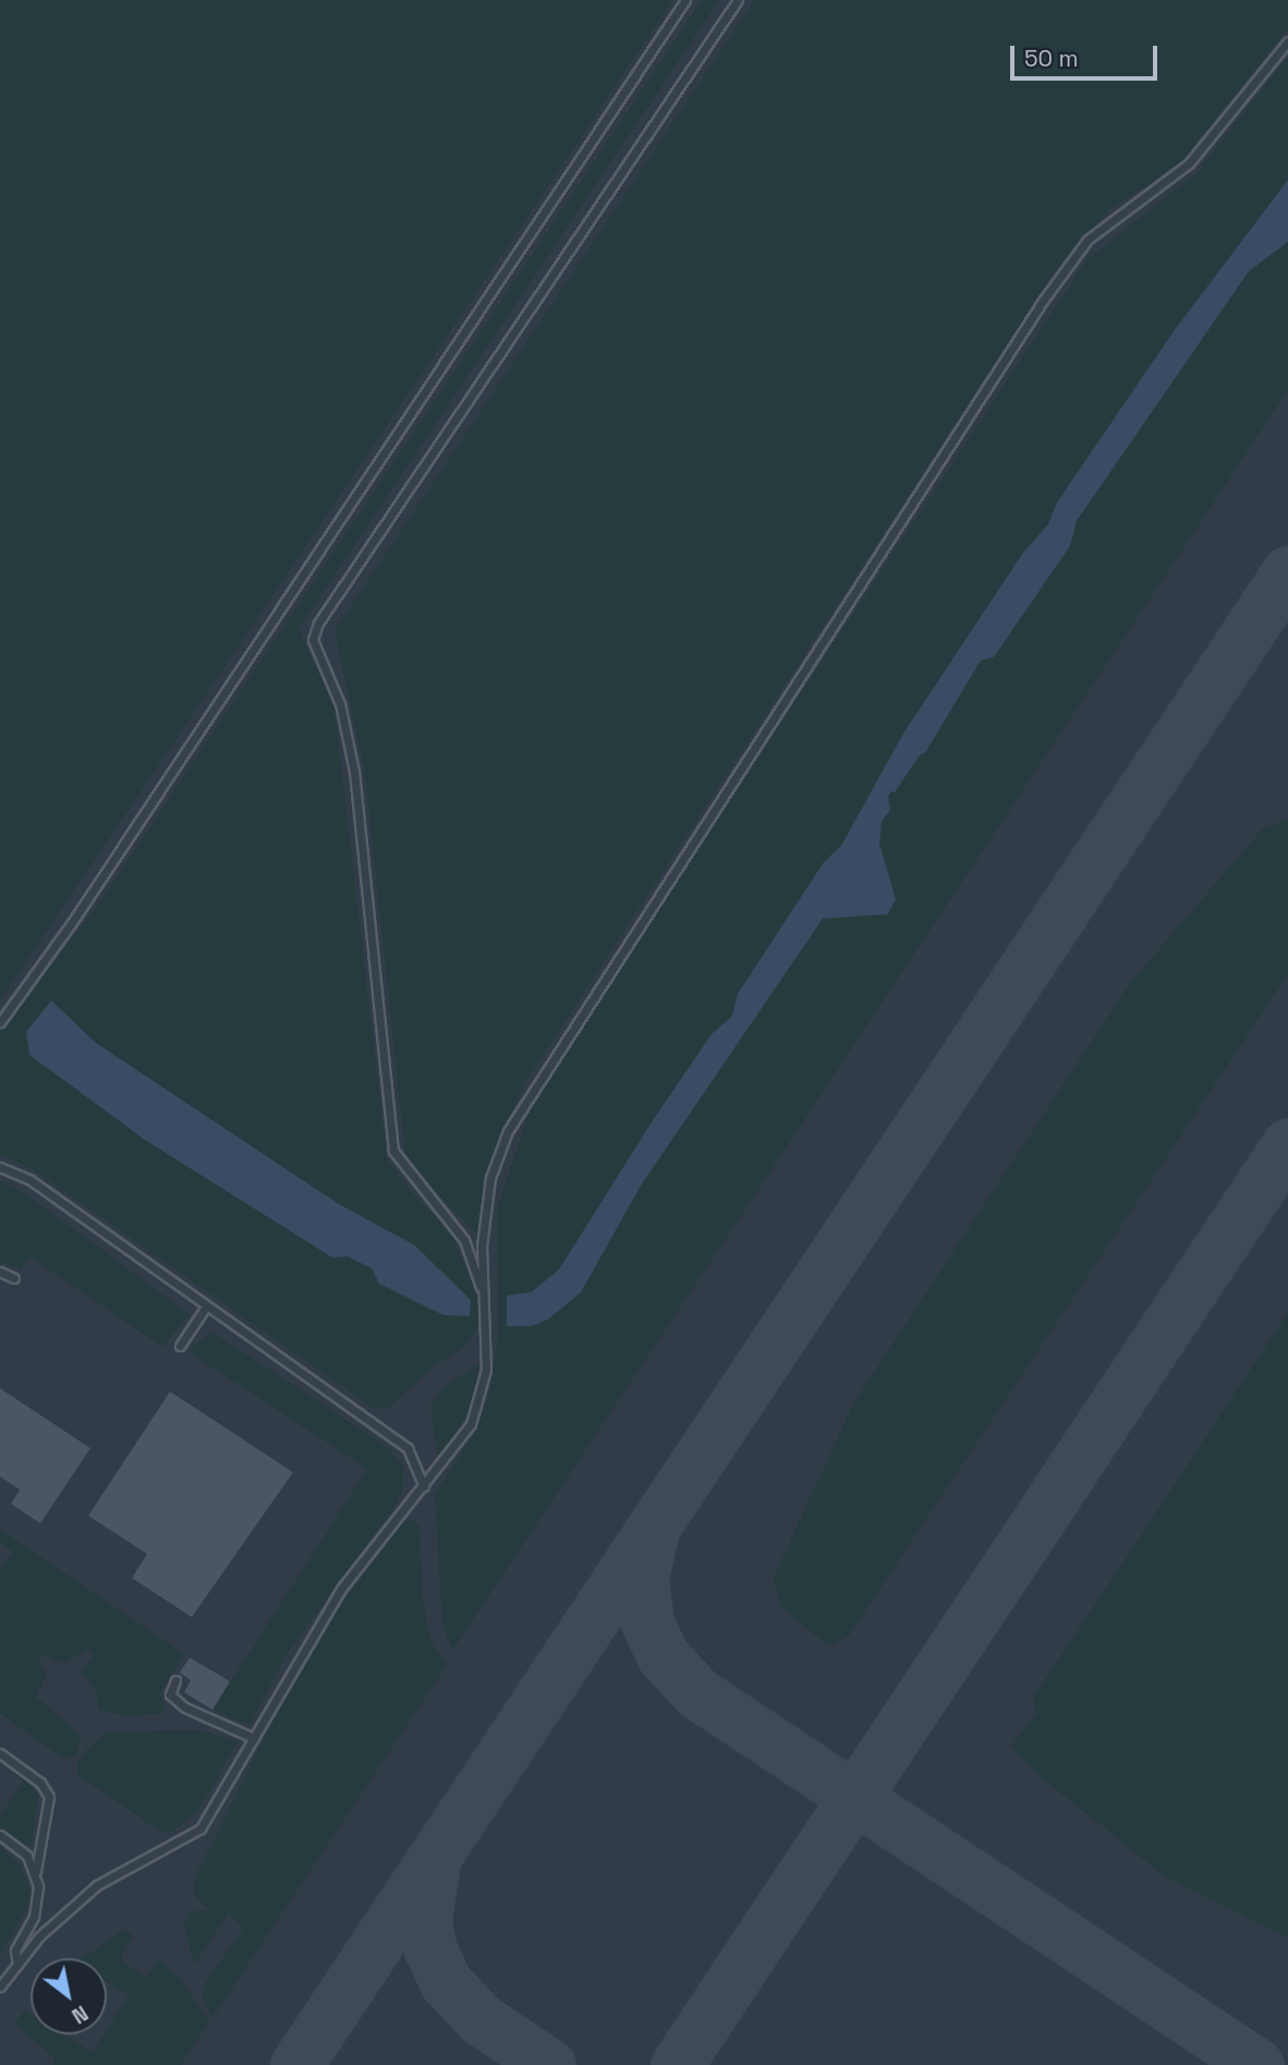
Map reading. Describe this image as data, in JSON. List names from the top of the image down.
{
  "scale_bar": "50 m",
  "north": "bottom right"
}
